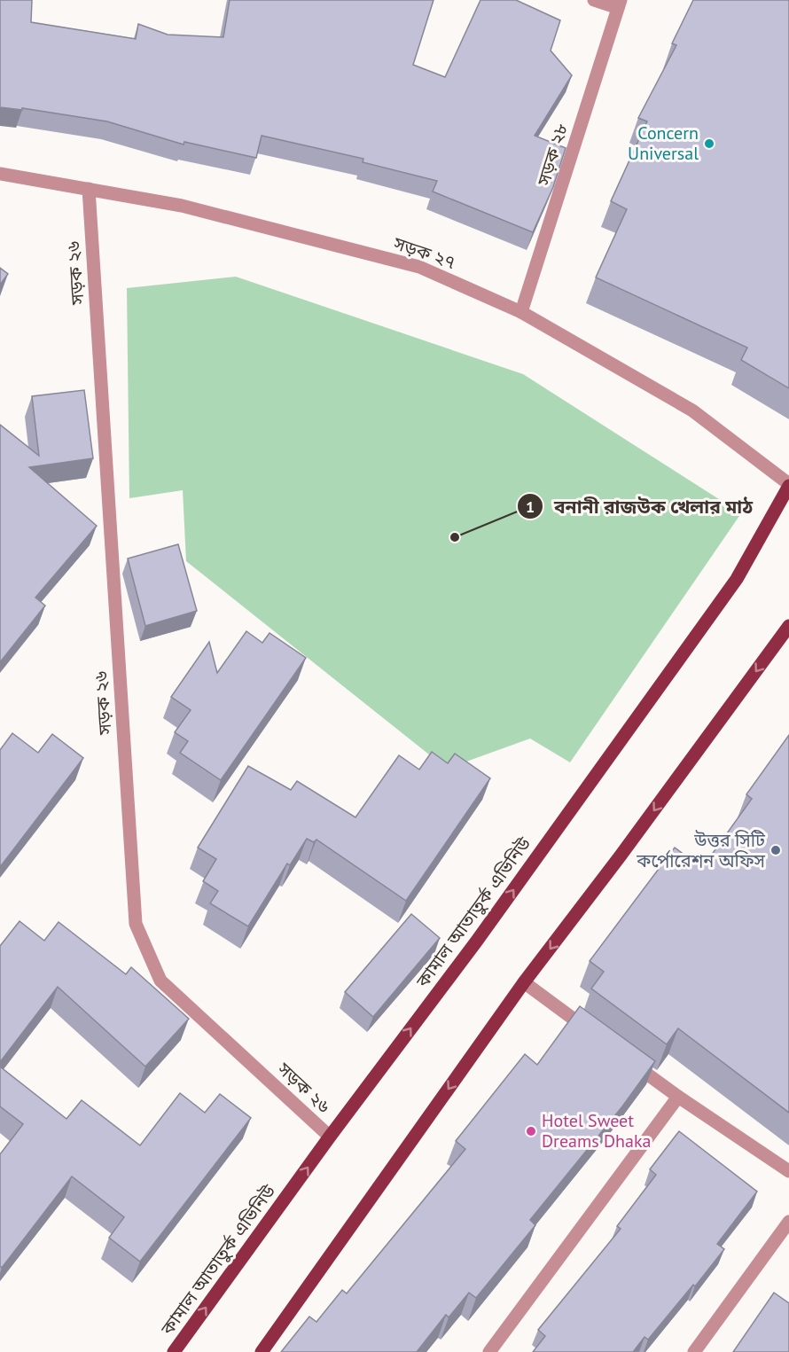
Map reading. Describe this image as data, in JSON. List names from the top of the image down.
{
  "streets": {
    "main road": ["কামাল আতাতুর্ক এভিনিউ"],
    "street": ["সড়ক ২৮", "সড়ক ২৭", "সড়ক ২৬"]
  },
  "crossings": [
    ["সড়ক ২৮", "সড়ক ২৭"],
    ["সড়ক ২৭", "সড়ক ২৬"],
    ["সড়ক ২৭", "কামাল আতাতুর্ক এভিনিউ"],
    ["সড়ক ২৬", "কামাল আতাতুর্ক এভিনিউ"]
  ],
  "places": [
    "Concern Universal",
    "বনানী রাজউক খেলার মাঠ",
    "উত্তর সিটি কর্পোরেশন অফিস",
    "Hotel Sweet Dreams Dhaka"
  ]
}
